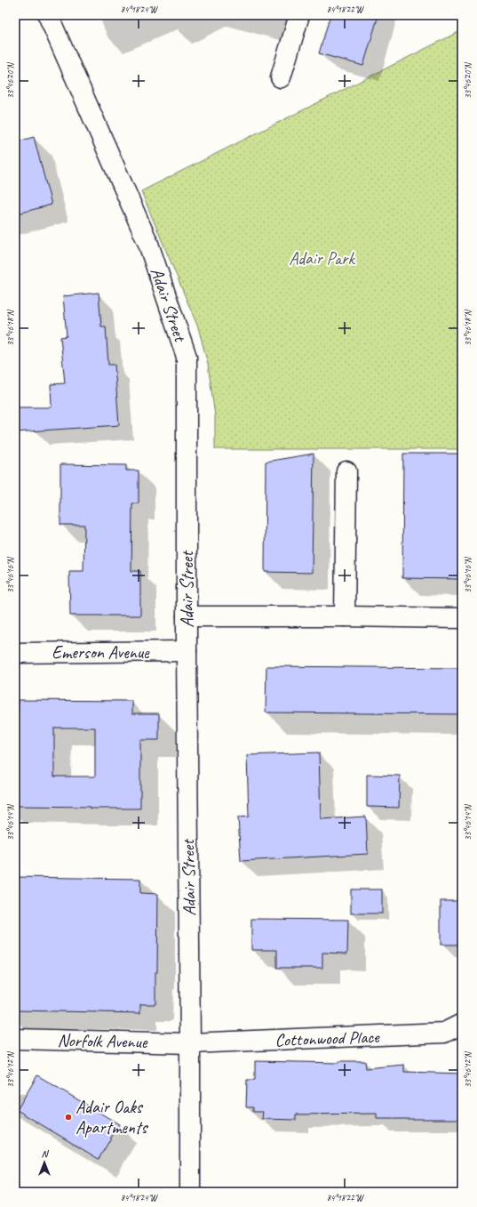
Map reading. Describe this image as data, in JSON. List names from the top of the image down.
{
  "streets": {
    "street": [
      "Adair Street",
      "Emerson Avenue",
      "Cottonwood Place",
      "Norfolk Avenue"
    ]
  },
  "crossings": [
    ["Adair Street", "Emerson Avenue"],
    ["Adair Street", "Cottonwood Place"],
    ["Adair Street", "Norfolk Avenue"],
    ["Cottonwood Place", "Norfolk Avenue"]
  ],
  "parks": ["Adair Park"],
  "places": ["Adair Oaks Apartments"],
  "north": "top",
  "coordinates": [
    "84°18'24\"W",
    "84°18'22\"W",
    "33°46'20\"N",
    "33°46'18\"N",
    "33°46'16\"N",
    "33°46'14\"N",
    "33°46'12\"N"
  ]
}
